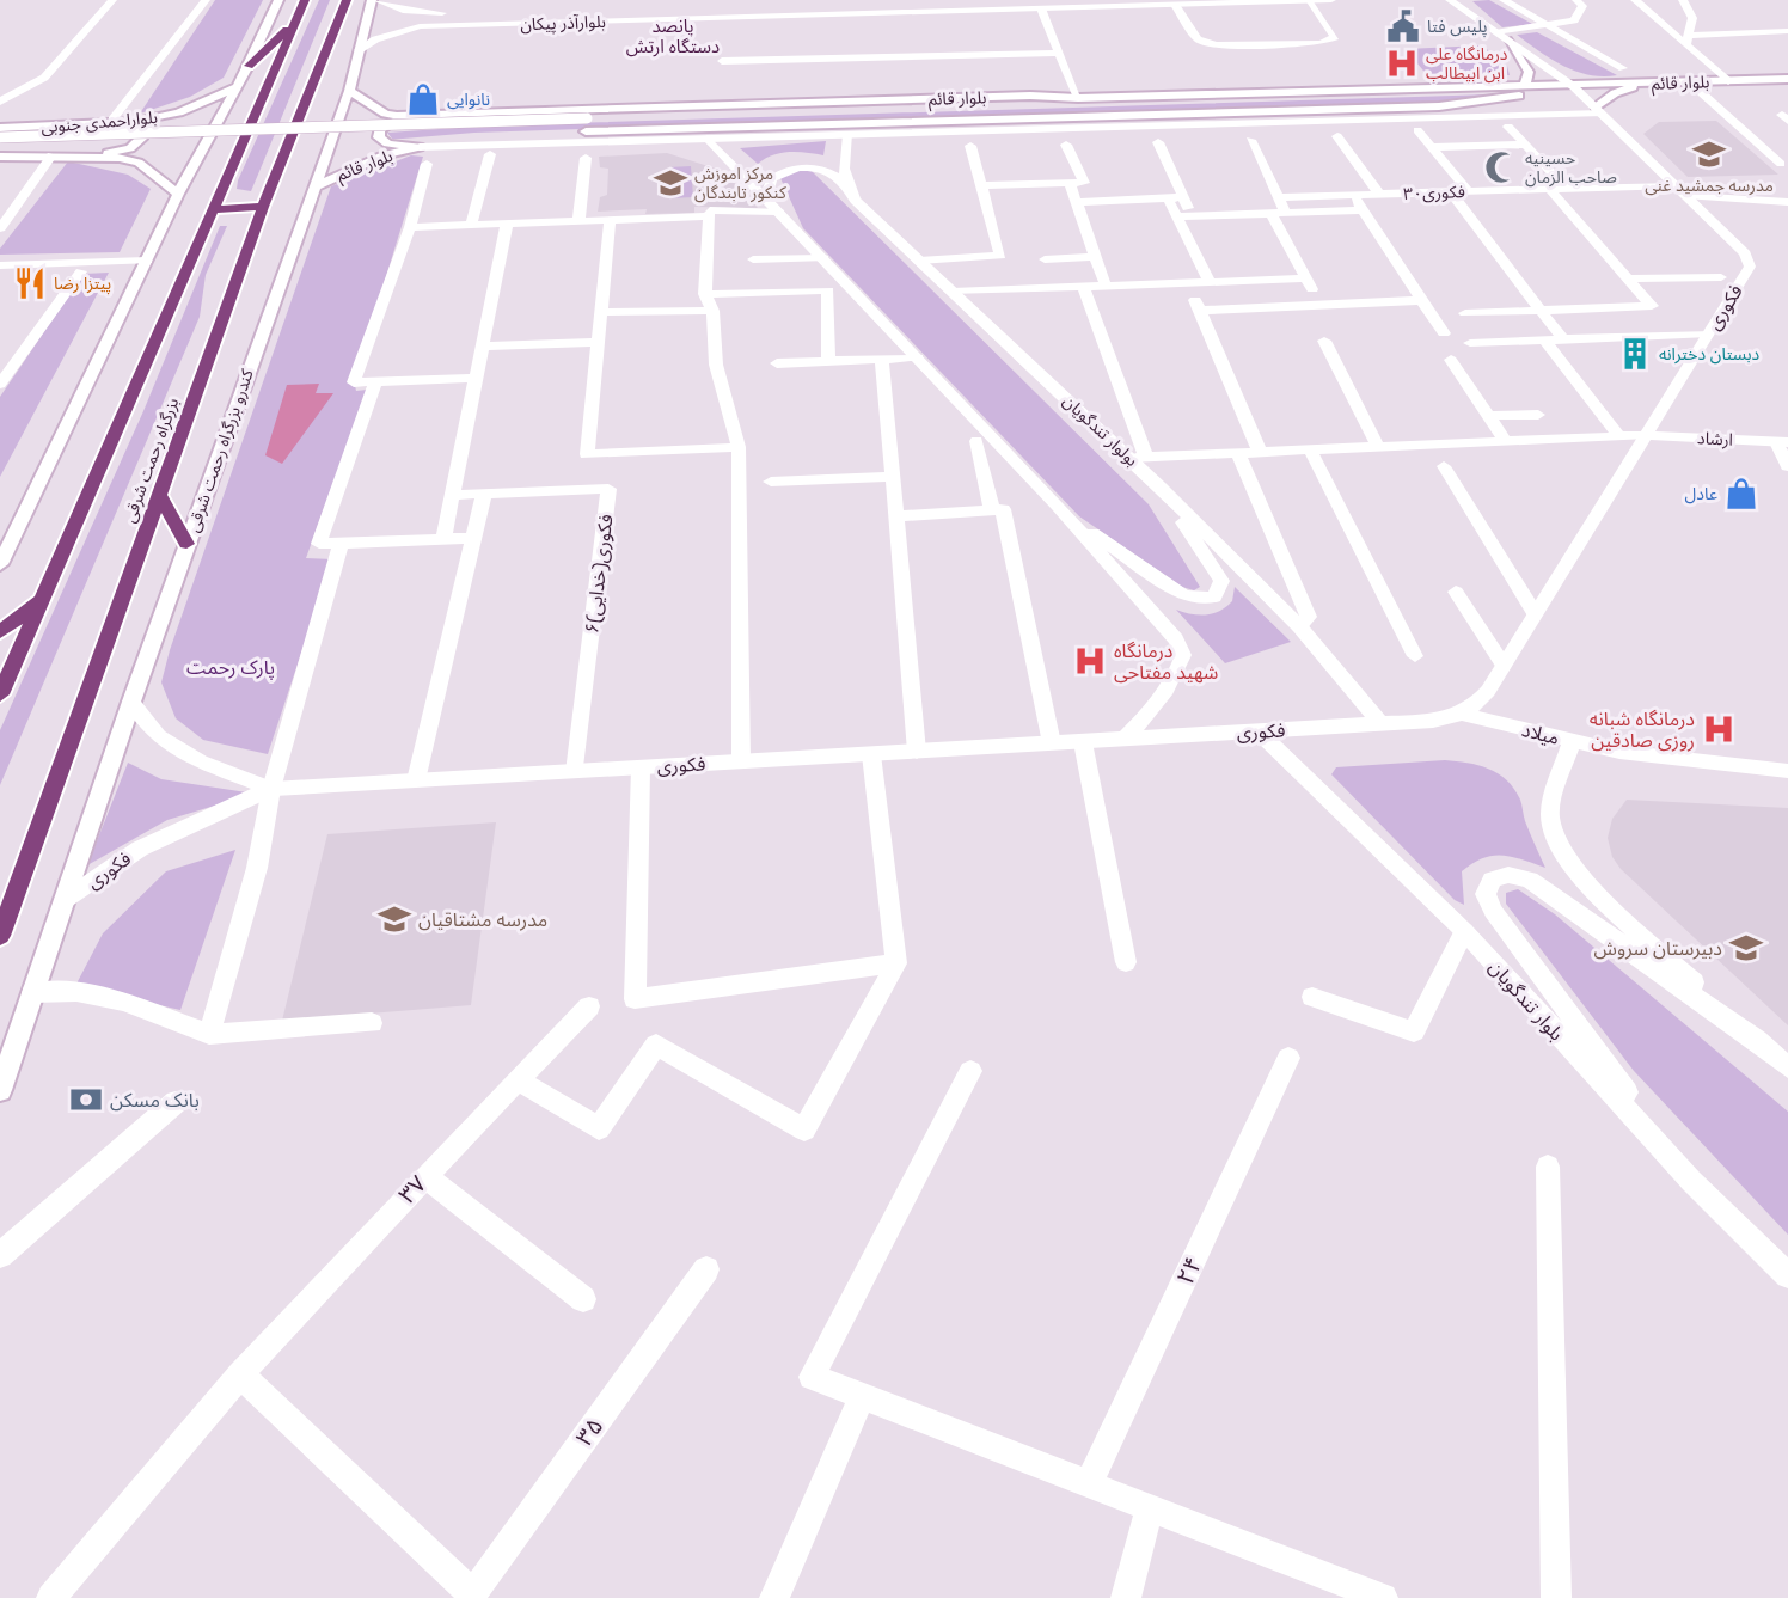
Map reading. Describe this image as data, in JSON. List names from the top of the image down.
{
  "streets": {
    "highway": ["بزرگراه رحمت شرقی"],
    "street": [
      "بلوارآذر پیکان",
      "بلوار قائم",
      "بلواراحمدی جنوبی",
      "فکوری۳۰",
      "فکوری",
      "بولوار تندگویان",
      "ارشاد",
      "کندرو بزرگراه رحمت شرقی",
      "۶فکوری(خدایی)",
      "میلاد",
      "بلوار تندگویان",
      "۳۷",
      "۲۴",
      "۳۵"
    ]
  },
  "crossings": [
    ["بلوارآذر پیکان", "کندرو بزرگراه رحمت شرقی"],
    ["بلوار قائم", "فکوری"],
    ["بلوار قائم", "کندرو بزرگراه رحمت شرقی"],
    ["فکوری۳۰", "فکوری"],
    ["فکوری", "بولوار تندگویان"],
    ["فکوری", "ارشاد"],
    ["فکوری", "کندرو بزرگراه رحمت شرقی"],
    ["فکوری", "۶فکوری(خدایی)"],
    ["فکوری", "میلاد"],
    ["فکوری", "بلوار تندگویان"],
    ["بولوار تندگویان", "ارشاد"]
  ],
  "districts": ["پانصد دستگاه ارتش"],
  "parks": ["پارک رحمت"],
  "places": {
    "public building": ["پلیس فتا"],
    "hospital": ["درمانگاه علی ابن ابیطالب", "درمانگاه شهید مفتاحی", "درمانگاه شبانه روزی صادقین"],
    "shop": ["نانوایی", "عادل"],
    "school or university": [
      "مدرسه جمشید غنی",
      "مرکز اموزش کنکور تابندگان",
      "مدرسه مشتاقیان",
      "دبیرستان سروش"
    ],
    "mosque": ["حسینیه صاحب الزمان"],
    "restaurant": ["پیتزا رضا"],
    "building": ["دبستان دخترانه"],
    "bank": ["بانک مسکن"]
  }
}
